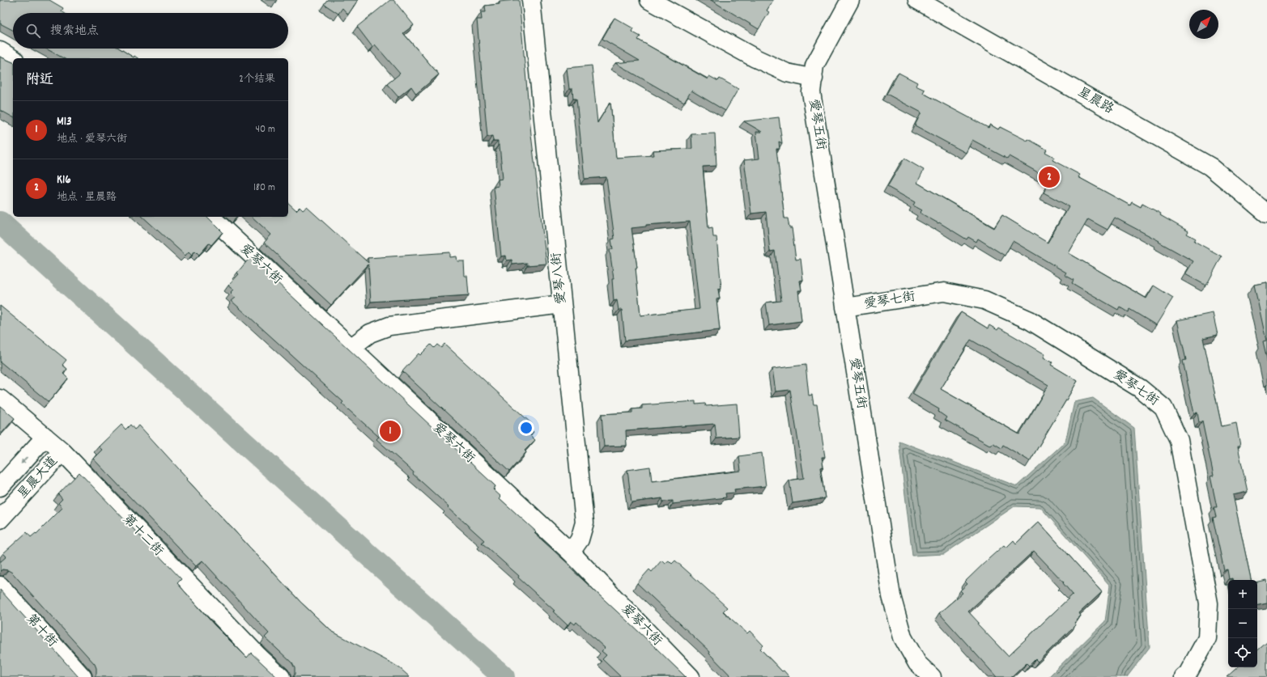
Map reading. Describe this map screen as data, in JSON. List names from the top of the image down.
{
  "streets": {
    "street": [
      "星晨路",
      "愛琴五街",
      "爱琴六街",
      "愛琴八街",
      "愛琴七街",
      "星晨大道",
      "第十二街",
      "第十街"
    ]
  },
  "crossings": [
    ["愛琴五街", "愛琴七街"],
    ["爱琴六街", "愛琴八街"],
    ["星晨大道", "第十二街"]
  ],
  "north": "top right",
  "page": {
    "search": "搜索地点",
    "heading": ["附近", "2个结果"],
    "list": [
      {
        "mark": "1",
        "name": "M13",
        "note": "地点 · 爱琴六街",
        "value": "40 m"
      },
      {
        "mark": "2",
        "name": "K16",
        "note": "地点 · 星晨路",
        "value": "180 m"
      }
    ],
    "pins": ["2", "1"],
    "map_buttons": ["+", "−"]
  }
}
